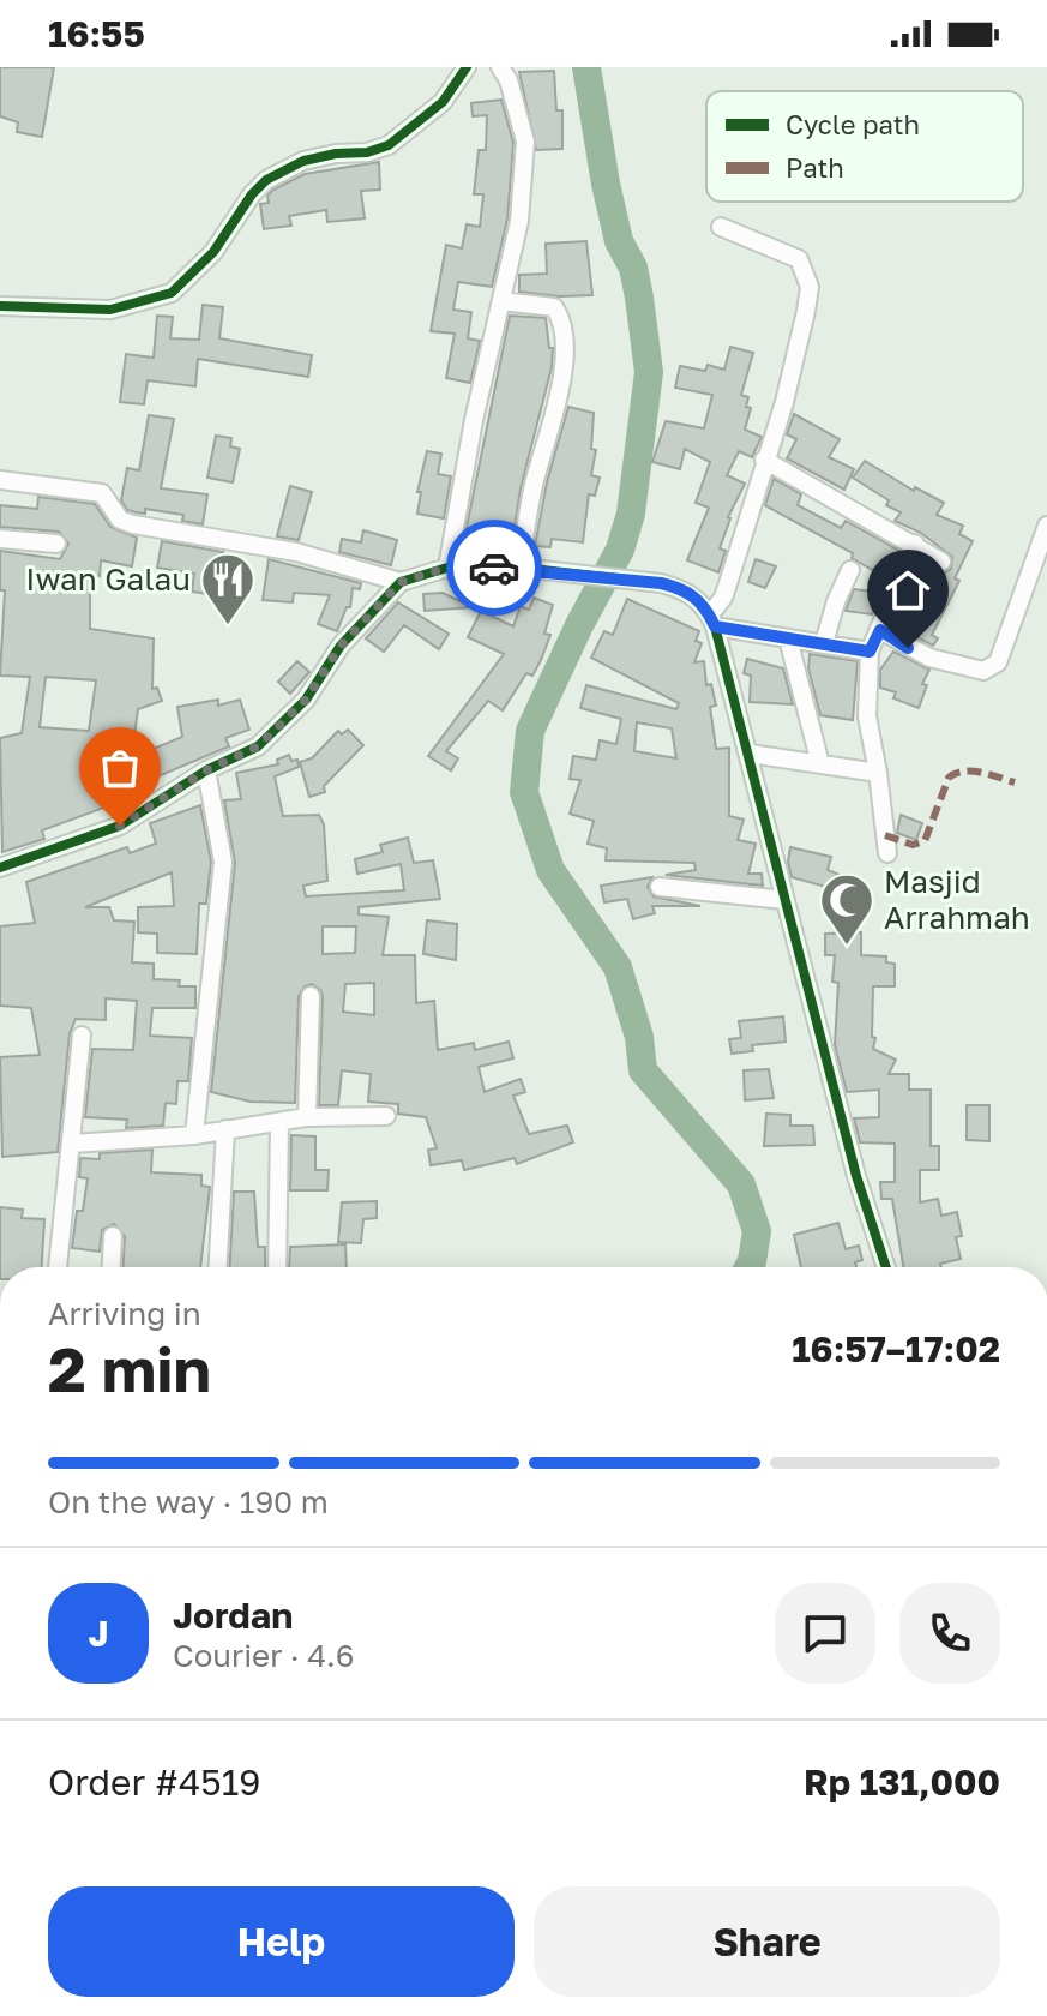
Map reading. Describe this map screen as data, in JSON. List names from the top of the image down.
{
  "places": {
    "restaurant": ["Iwan Galau"],
    "mosque": ["Masjid Arrahmah"]
  },
  "legend": ["Cycle path", "Path"],
  "page": {
    "status": "16:55",
    "heading": ["2 min", "Arriving in", "16:57–17:02"],
    "panel": [
      "Jordan",
      "Courier · 4.6",
      "Order #4519",
      "Rp 131,000"
    ],
    "bar": "On the way · 190 m",
    "round": "J",
    "buttons": ["Help", "Share"]
  }
}
